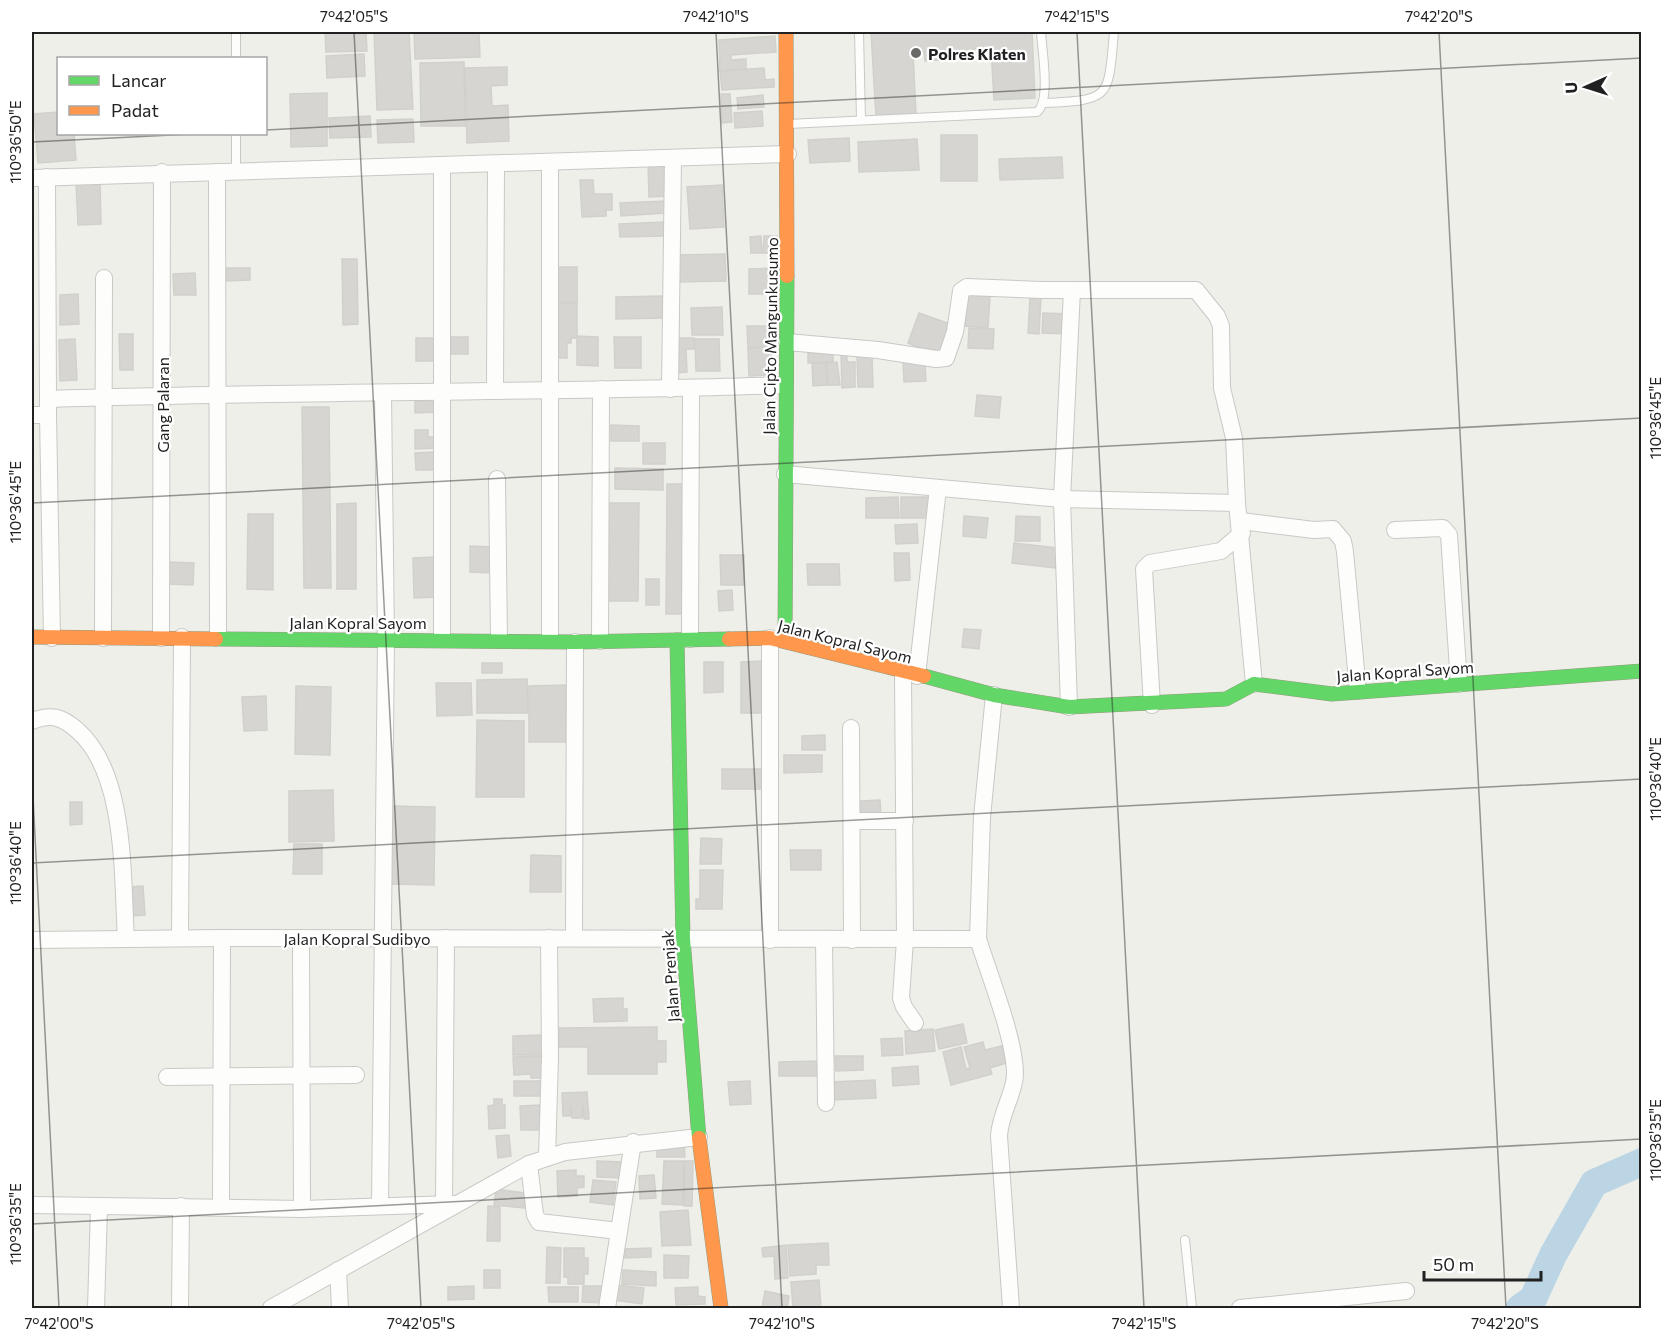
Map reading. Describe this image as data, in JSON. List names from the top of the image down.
{
  "streets": {
    "street": [
      "Jalan Cipto Mangunkusumo",
      "Gang Palaran",
      "Jalan Kopral Sayom",
      "Jalan Kopral Sudibyo",
      "Jalan Prenjak"
    ]
  },
  "crossings": [
    ["Jalan Cipto Mangunkusumo", "Jalan Kopral Sayom"],
    ["Gang Palaran", "Jalan Kopral Sayom"],
    ["Jalan Kopral Sayom", "Jalan Prenjak"],
    ["Jalan Kopral Sudibyo", "Jalan Prenjak"]
  ],
  "places": ["Polres Klaten"],
  "legend": ["Lancar", "Padat"],
  "scale_bar": "50 m",
  "north": "left",
  "coordinates": [
    "7°42'05\"S",
    "7°42'10\"S",
    "7°42'15\"S",
    "7°42'20\"S",
    "110°36'50\"E",
    "110°36'45\"E",
    "110°36'40\"E",
    "110°36'35\"E",
    "7°42'00\"S"
  ]
}
